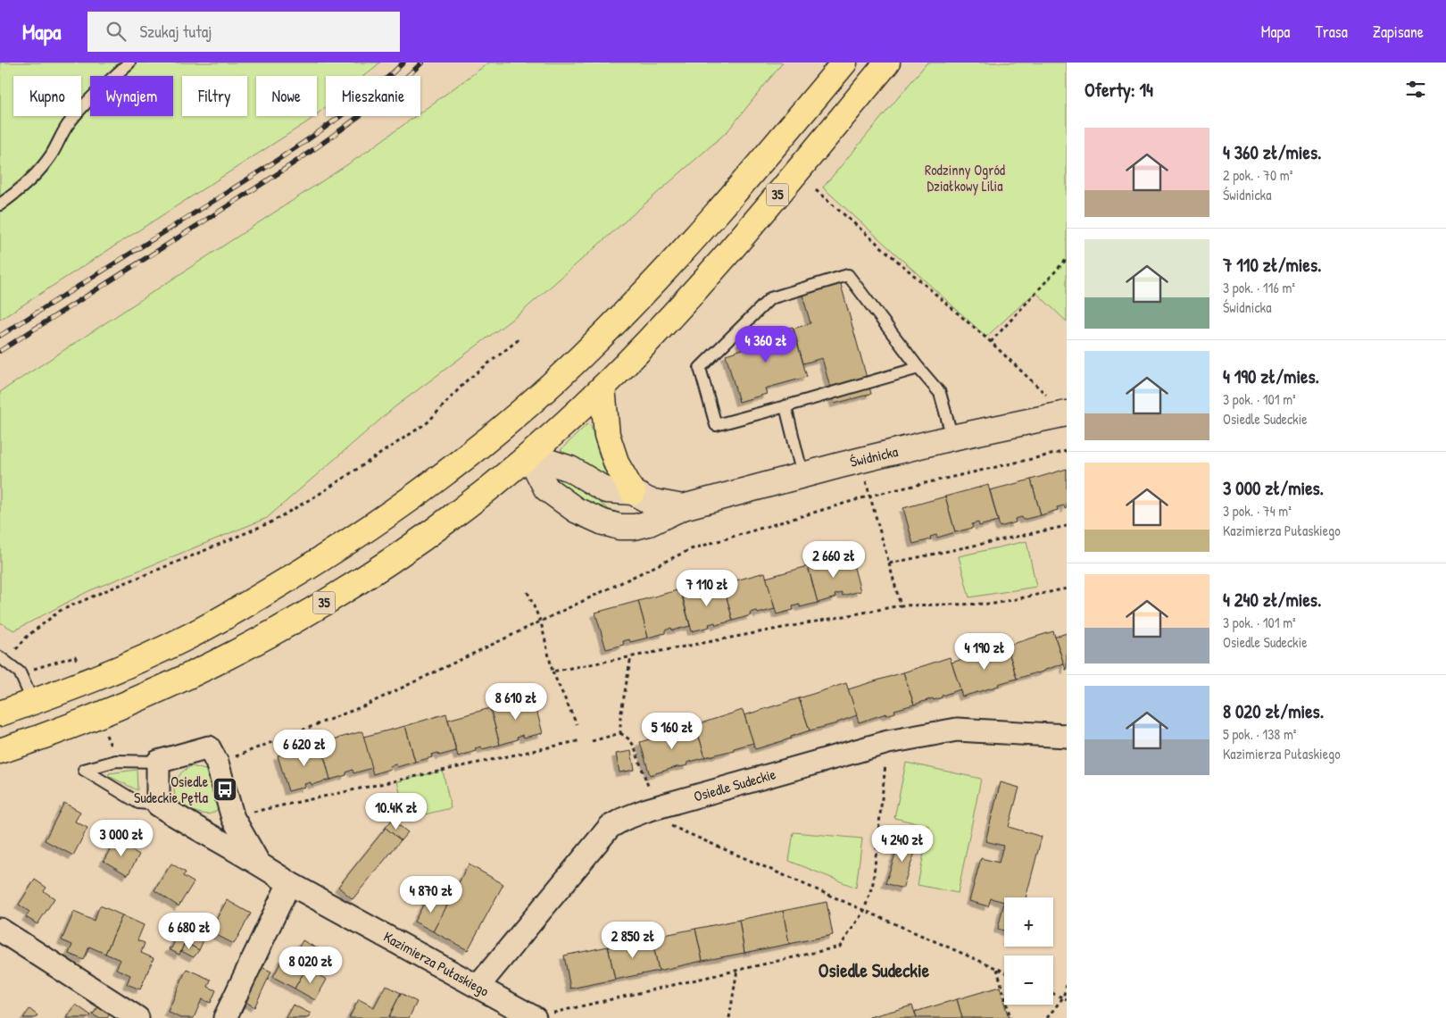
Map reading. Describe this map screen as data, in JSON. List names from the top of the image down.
{
  "streets": {
    "main road": ["35"],
    "street": ["Świdnicka", "Osiedle Sudeckie", "Kazimierza Pułaskiego"]
  },
  "crossings": [
    ["35", "Świdnicka"],
    ["Osiedle Sudeckie", "Kazimierza Pułaskiego"]
  ],
  "districts": ["Osiedle Sudeckie"],
  "parks": ["Rodzinny Ogród Działkowy Lilia"],
  "places": {
    "bus stop": ["Osiedle Sudeckie Pętla"]
  },
  "page": {
    "header": "Mapa",
    "search": "Szukaj tutaj",
    "nav": ["Mapa", "Trasa", "Zapisane"],
    "heading": "Oferty: 14",
    "chip": [
      "Kupno",
      "Wynajem",
      "Filtry",
      "Nowe",
      "Mieszkanie"
    ],
    "list": [
      {
        "name": "4 360 zł/mies.",
        "note": "2 pok. · 70 m² · Świdnicka"
      },
      {
        "name": "7 110 zł/mies.",
        "note": "3 pok. · 116 m² · Świdnicka"
      },
      {
        "name": "4 190 zł/mies.",
        "note": "3 pok. · 101 m² · Osiedle Sudeckie"
      },
      {
        "name": "3 000 zł/mies.",
        "note": "3 pok. · 74 m² · Kazimierza Pułaskiego"
      },
      {
        "name": "4 240 zł/mies.",
        "note": "3 pok. · 101 m² · Osiedle Sudeckie"
      },
      {
        "name": "8 020 zł/mies.",
        "note": "5 pok. · 138 m² · Kazimierza Pułaskiego"
      }
    ],
    "price": [
      "4 360 zł",
      "2 660 zł",
      "7 110 zł",
      "4 190 zł",
      "8 610 zł",
      "5 160 zł",
      "6 620 zł",
      "10.4K zł",
      "3 000 zł",
      "4 240 zł",
      "4 870 zł",
      "6 680 zł",
      "2 850 zł",
      "8 020 zł"
    ],
    "map_buttons": ["+", "−"]
  }
}
